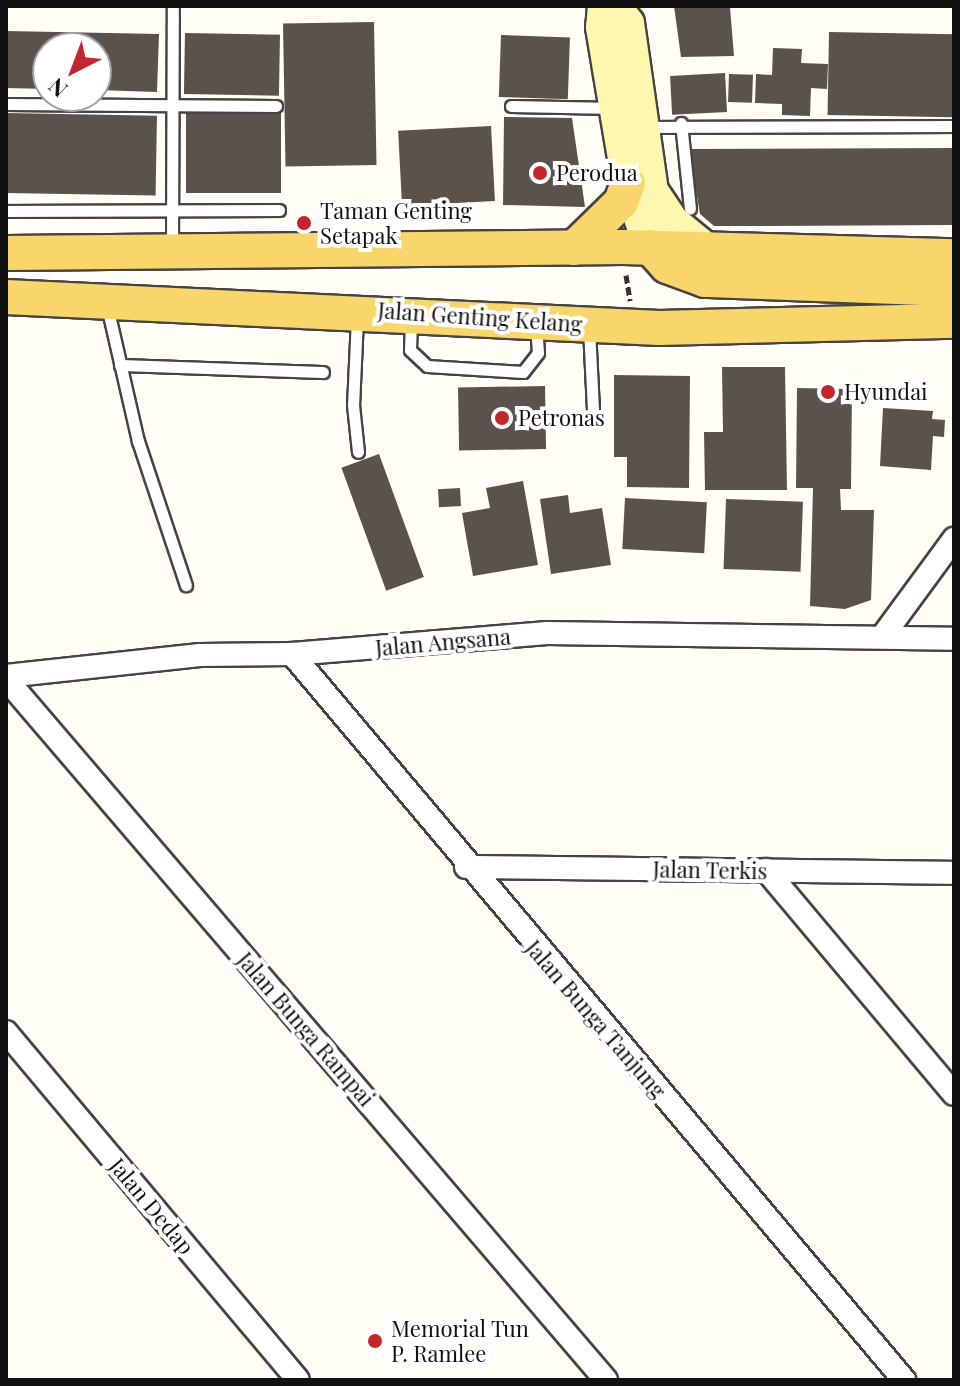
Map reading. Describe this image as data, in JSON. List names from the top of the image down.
{
  "streets": {
    "main road": ["Jalan Genting Kelang"],
    "street": [
      "Jalan Angsana",
      "Jalan Terkis",
      "Jalan Bunga Tanjung",
      "Jalan Bunga Rampai",
      "Jalan Dedap"
    ]
  },
  "crossings": [
    ["Jalan Angsana", "Jalan Bunga Tanjung"],
    ["Jalan Angsana", "Jalan Bunga Rampai"],
    ["Jalan Terkis", "Jalan Bunga Tanjung"]
  ],
  "places": [
    "Perodua",
    "Taman Genting Setapak",
    "Hyundai",
    "Petronas",
    "Memorial Tun P. Ramlee"
  ],
  "north": "bottom left"
}
